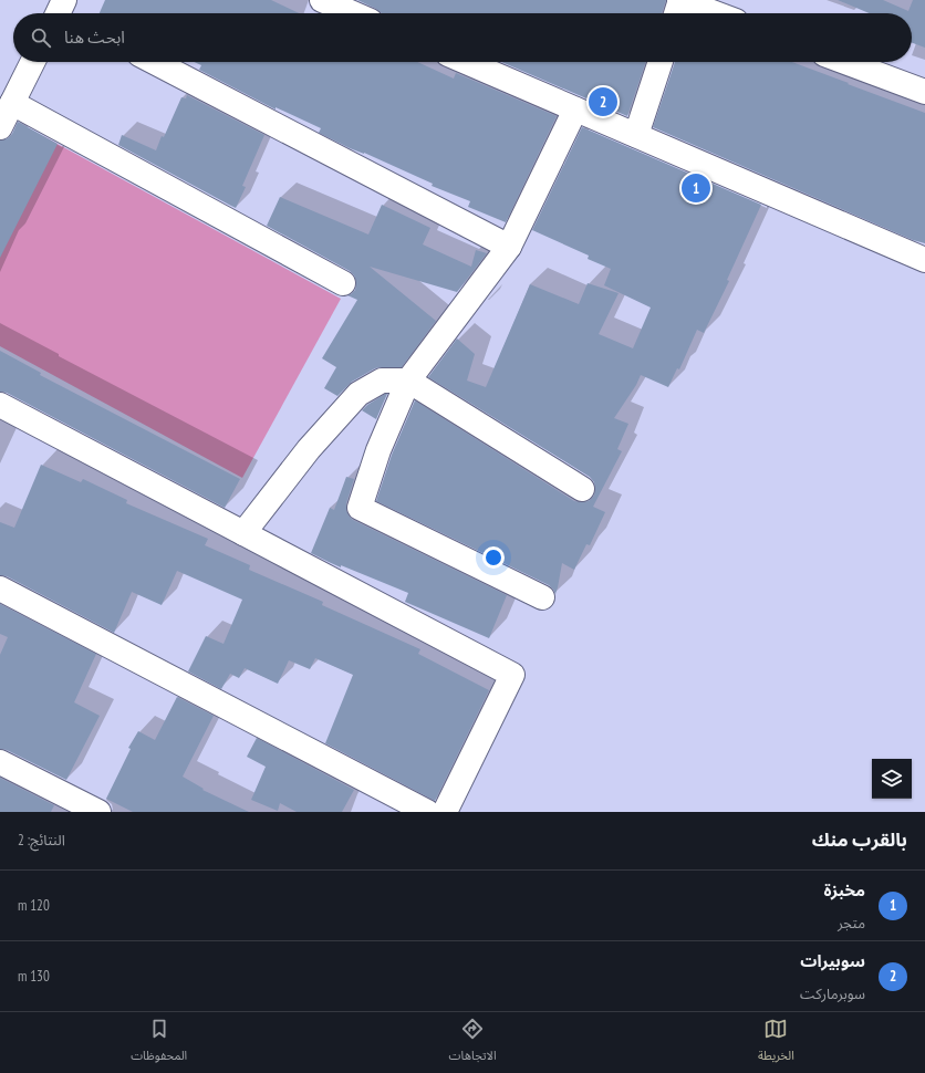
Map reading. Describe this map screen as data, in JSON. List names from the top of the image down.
{
  "page": {
    "search": "ابحث هنا",
    "pins": ["2", "1"],
    "heading": ["بالقرب منك", "النتائج: 2"],
    "list": [
      {
        "mark": "1",
        "name": "مخبزة",
        "note": "متجر",
        "value": "120 m"
      },
      {
        "mark": "2",
        "name": "سوبيرات",
        "note": "سوبرماركت",
        "value": "130 m"
      }
    ],
    "nav": ["الخريطة", "الاتجاهات", "المحفوظات"]
  }
}
